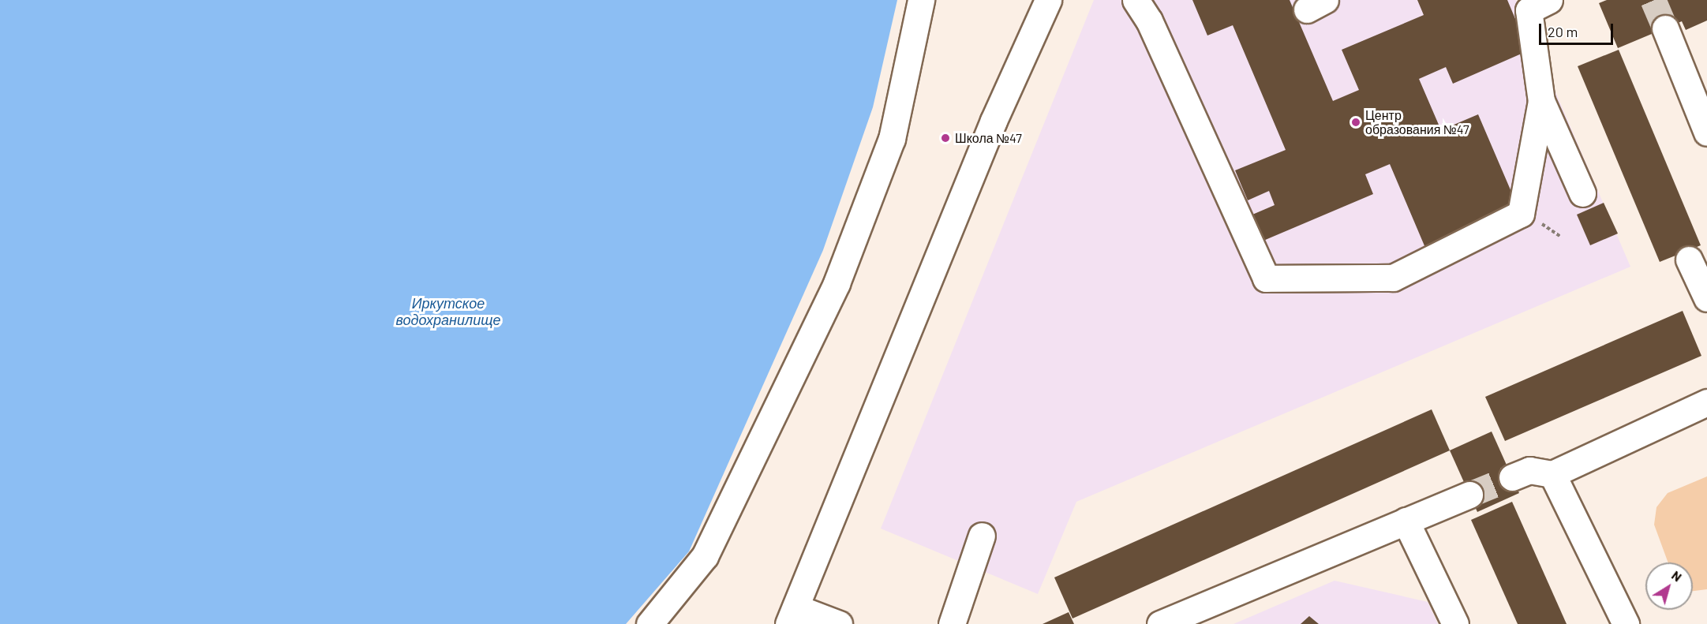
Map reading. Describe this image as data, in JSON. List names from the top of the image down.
{
  "water": ["Иркутское водохранилище"],
  "places": ["Центр образования №47", "Школа №47"],
  "scale_bar": "20 m",
  "north": "top right"
}
